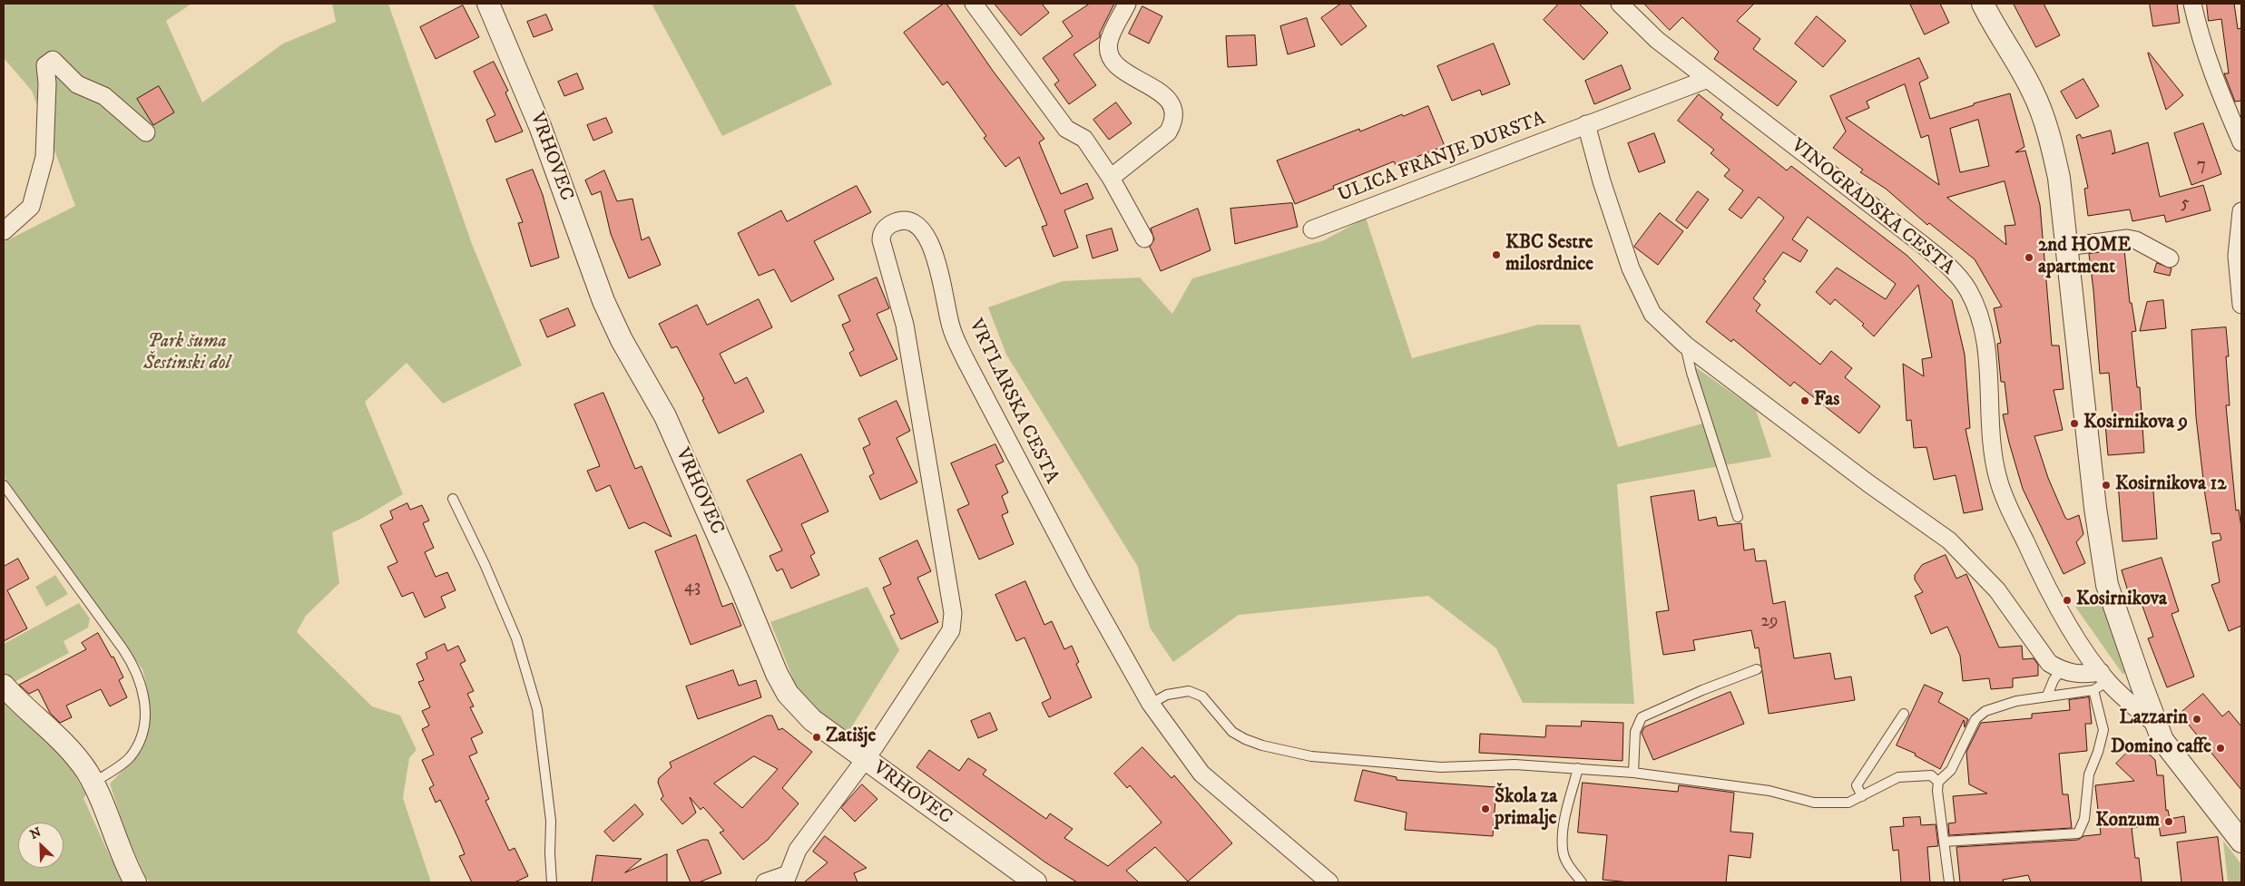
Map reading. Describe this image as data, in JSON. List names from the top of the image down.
{
  "streets": {
    "street": [
      "VRHOVEC",
      "ULICA FRANJE DURSTA",
      "VINOGRADSKA CESTA",
      "VRTLARSKA CESTA"
    ]
  },
  "crossings": [
    ["VRHOVEC", "VRTLARSKA CESTA"],
    ["ULICA FRANJE DURSTA", "VINOGRADSKA CESTA"]
  ],
  "parks": ["Park šuma Šestinski dol"],
  "places": [
    "KBC Sestre milosrdnice",
    "2nd HOME apartment",
    "Fas",
    "Kosirnikova 9",
    "Kosirnikova 12",
    "Kosirnikova",
    "Lazzarin",
    "Zatišje",
    "Domino caffe",
    "Škola za primalje",
    "Konzum"
  ],
  "house_numbers": [
    "7",
    "5",
    "43",
    "29"
  ],
  "north": "top left"
}
